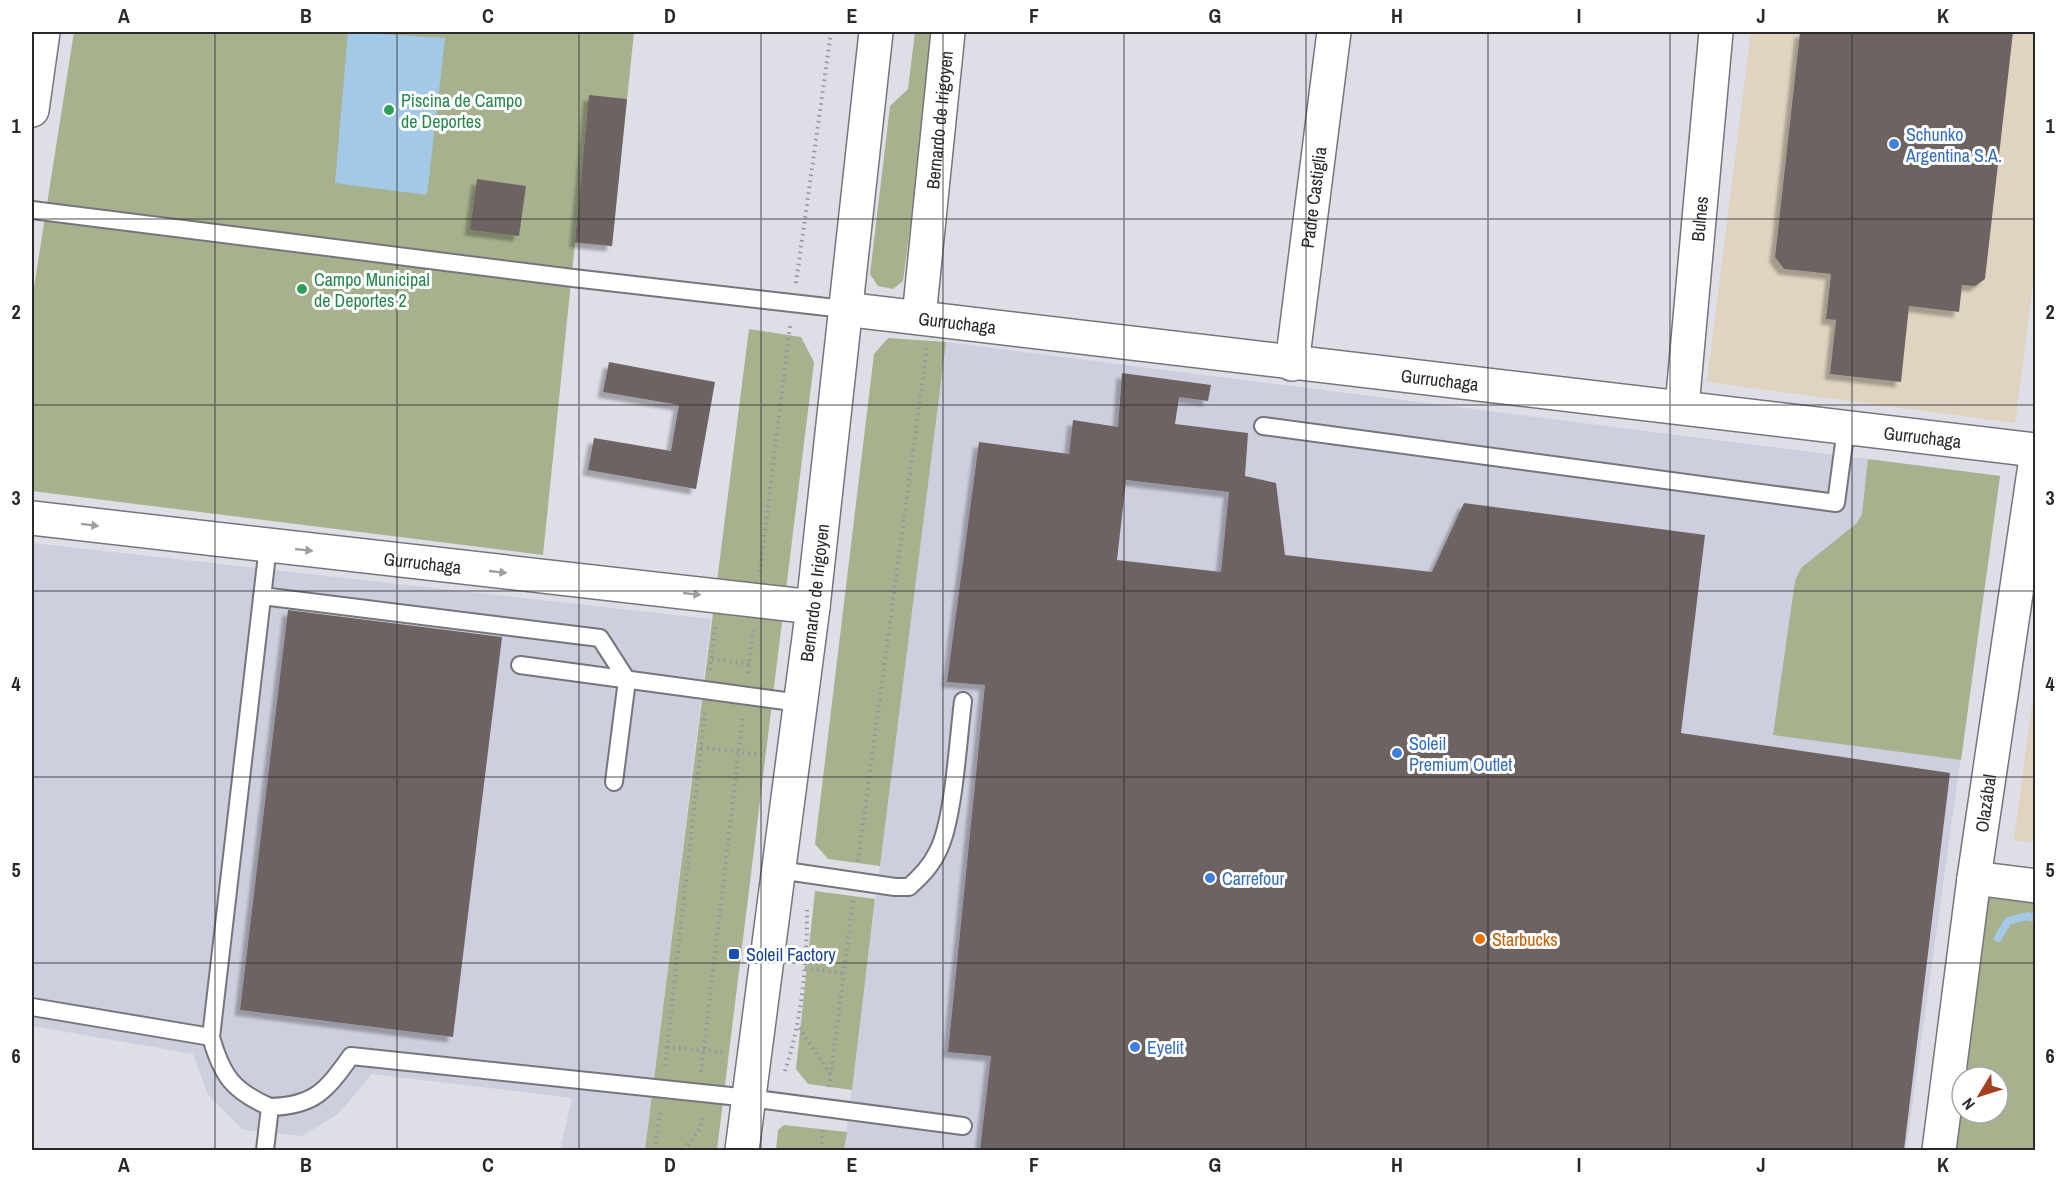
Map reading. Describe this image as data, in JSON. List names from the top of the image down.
{
  "streets": {
    "street": [
      "Bernardo de Irigoyen",
      "Padre Castiglia",
      "Bulnes",
      "Gurruchaga",
      "Olazábal"
    ]
  },
  "crossings": [
    ["Bernardo de Irigoyen", "Gurruchaga"],
    ["Padre Castiglia", "Gurruchaga"],
    ["Bulnes", "Gurruchaga"]
  ],
  "places": {
    "other": [
      "Piscina de Campo de Deportes",
      "Schunko Argentina S.A.",
      "Campo Municipal de Deportes 2",
      "Soleil Premium Outlet",
      "Carrefour",
      "Starbucks",
      "Eyelit"
    ],
    "transit": ["Soleil Factory"]
  },
  "north": "bottom left",
  "grid": {
    "columns": [
      "A",
      "B",
      "C",
      "D",
      "E",
      "F",
      "G",
      "H",
      "I",
      "J",
      "K"
    ],
    "rows": [
      "1",
      "2",
      "3",
      "4",
      "5",
      "6"
    ]
  }
}
